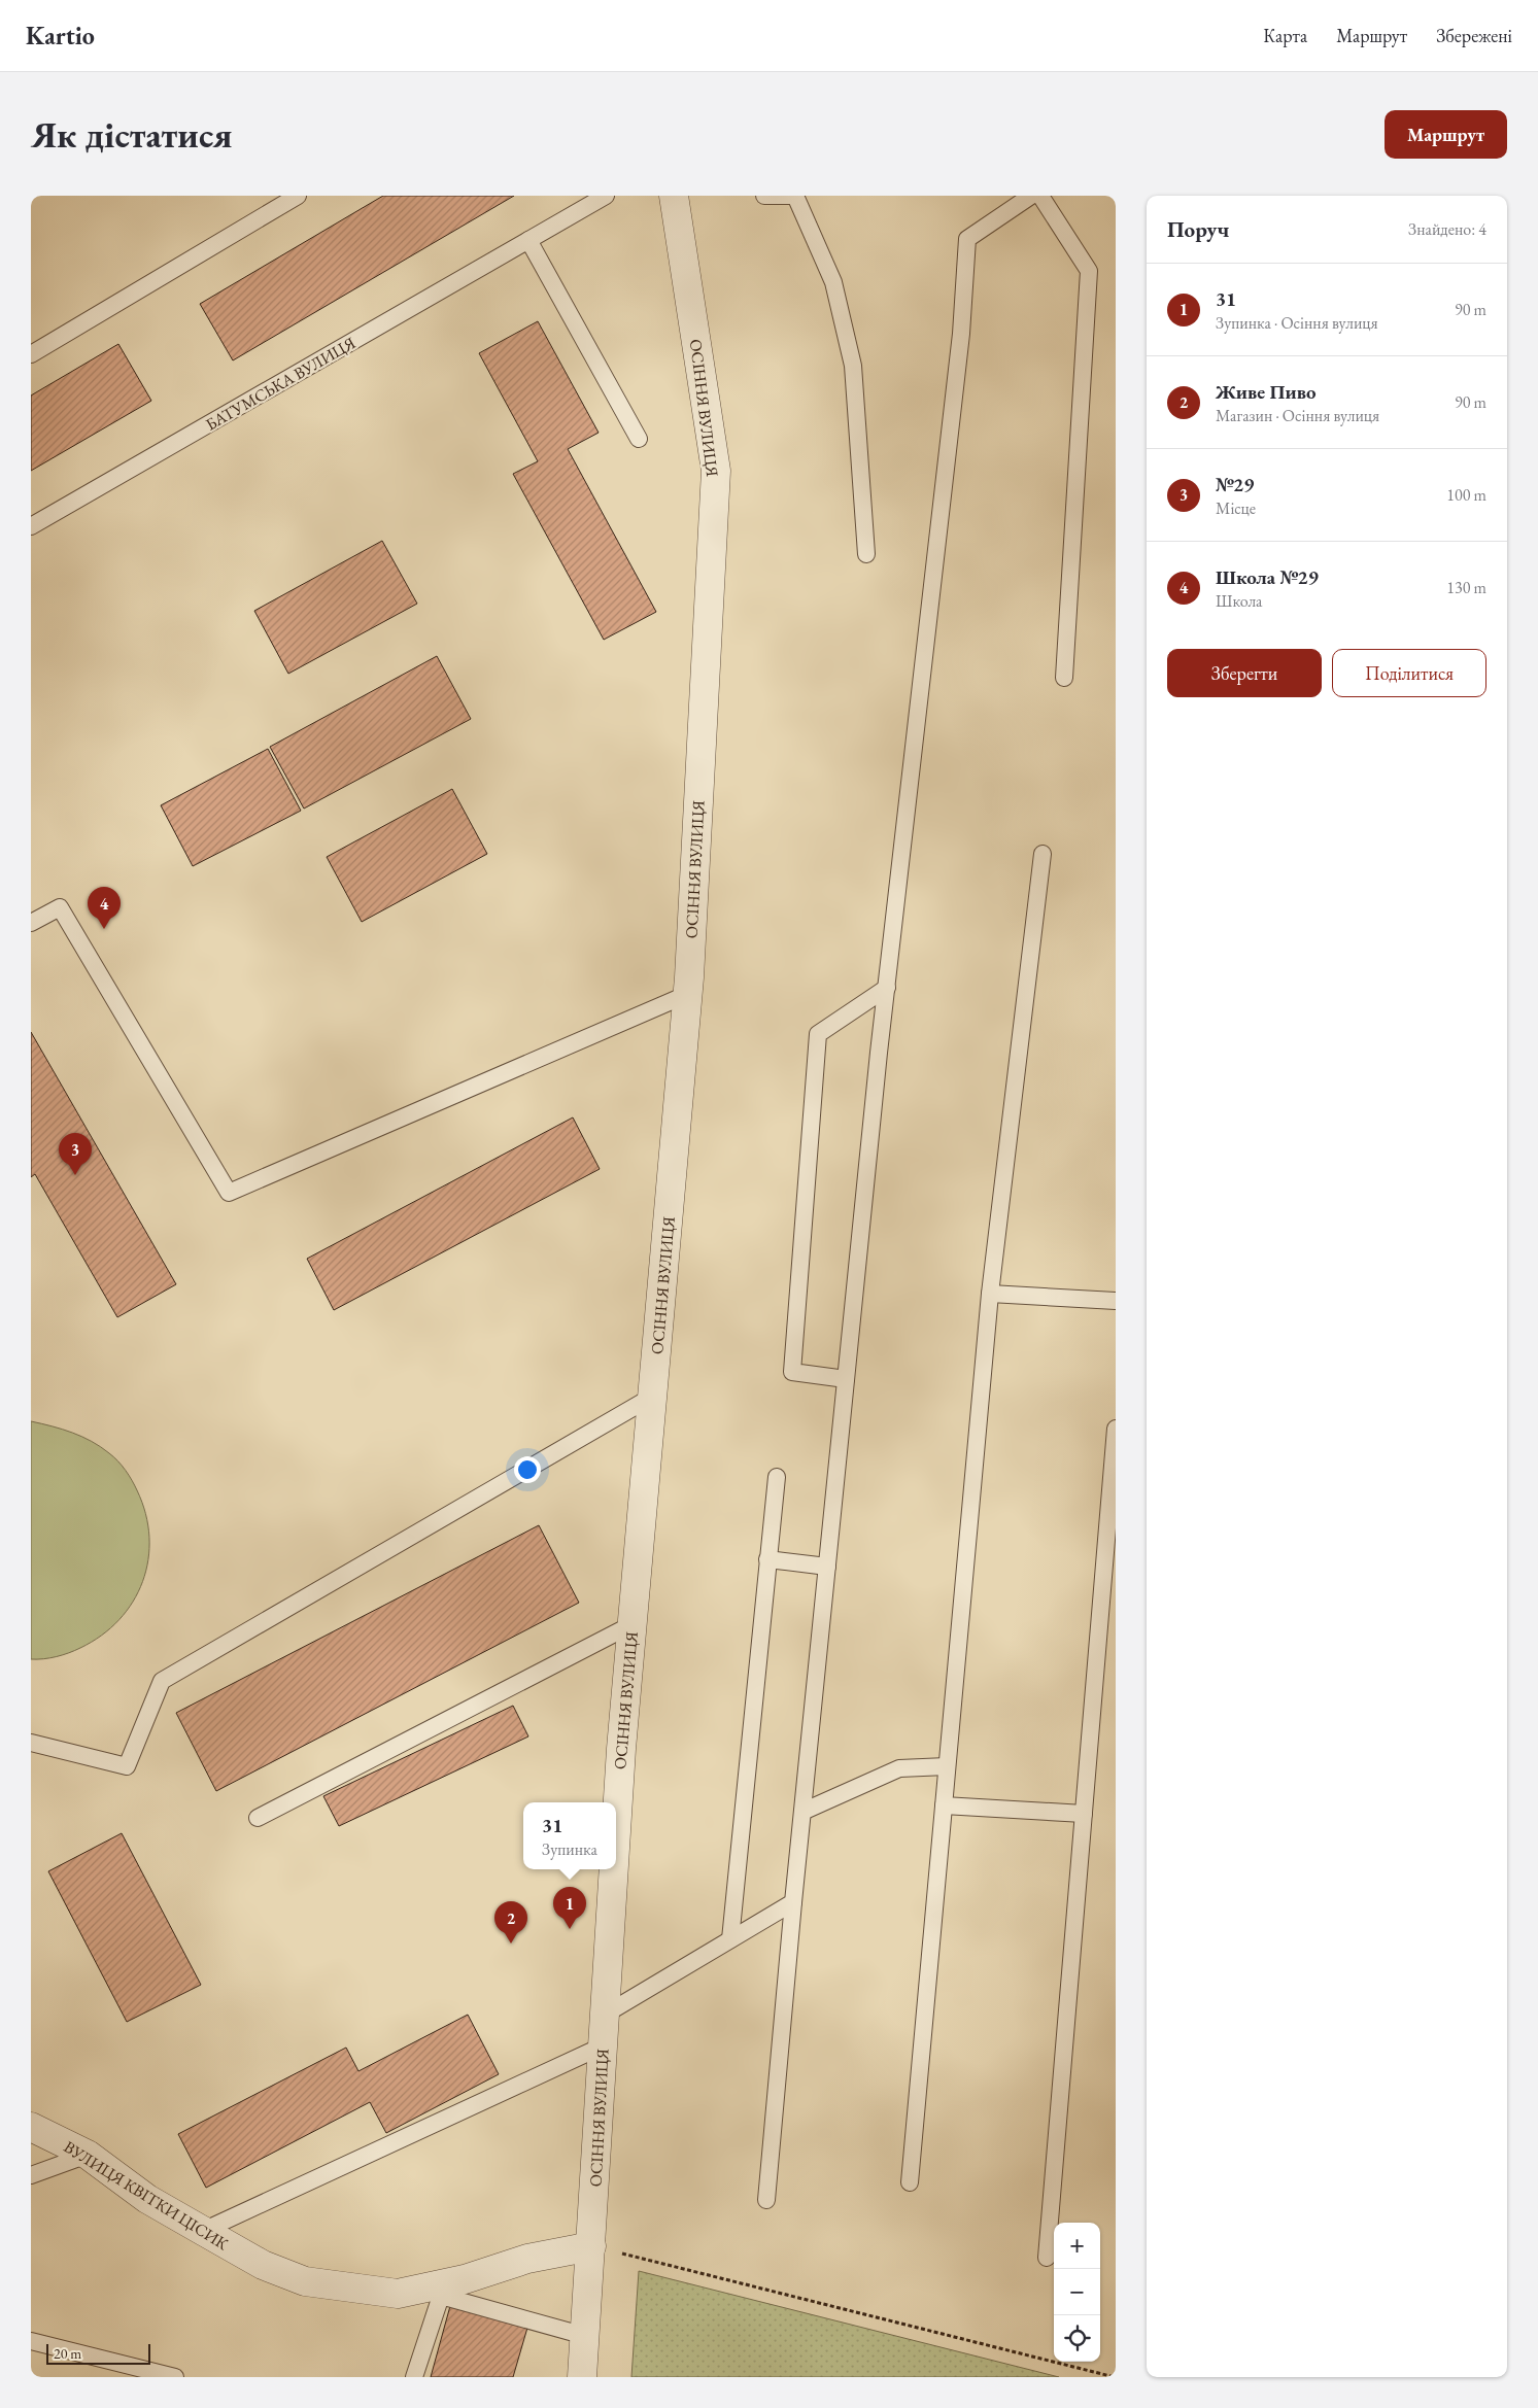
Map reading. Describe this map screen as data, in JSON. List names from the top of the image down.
{
  "streets": {
    "street": ["ОСІННЯ ВУЛИЦЯ", "ВУЛИЦЯ КВІТКИ ЦІСИК"],
    "lane": ["БАТУМСЬКА ВУЛИЦЯ"]
  },
  "crossings": [
    ["ОСІННЯ ВУЛИЦЯ", "ВУЛИЦЯ КВІТКИ ЦІСИК"]
  ],
  "scale_bar": "20 m",
  "page": {
    "header": "Kartio",
    "nav": ["Карта", "Маршрут", "Збережені"],
    "buttons": [
      "Маршрут",
      ["Зберегти", "Поділитися"]
    ],
    "title": "Як дістатися",
    "heading": ["Поруч", "Знайдено: 4"],
    "list": [
      {
        "mark": "1",
        "name": "31",
        "note": "Зупинка · Осіння вулиця",
        "value": "90 m"
      },
      {
        "mark": "2",
        "name": "Живе Пиво",
        "note": "Магазин · Осіння вулиця",
        "value": "90 m"
      },
      {
        "mark": "3",
        "name": "№29",
        "note": "Місце",
        "value": "100 m"
      },
      {
        "mark": "4",
        "name": "Школа №29",
        "note": "Школа",
        "value": "130 m"
      }
    ],
    "pins": [
      "4",
      "3",
      "1",
      "2"
    ],
    "popup": ["31", "Зупинка"],
    "map_buttons": ["+", "−"],
    "scale": "20 m"
  }
}
